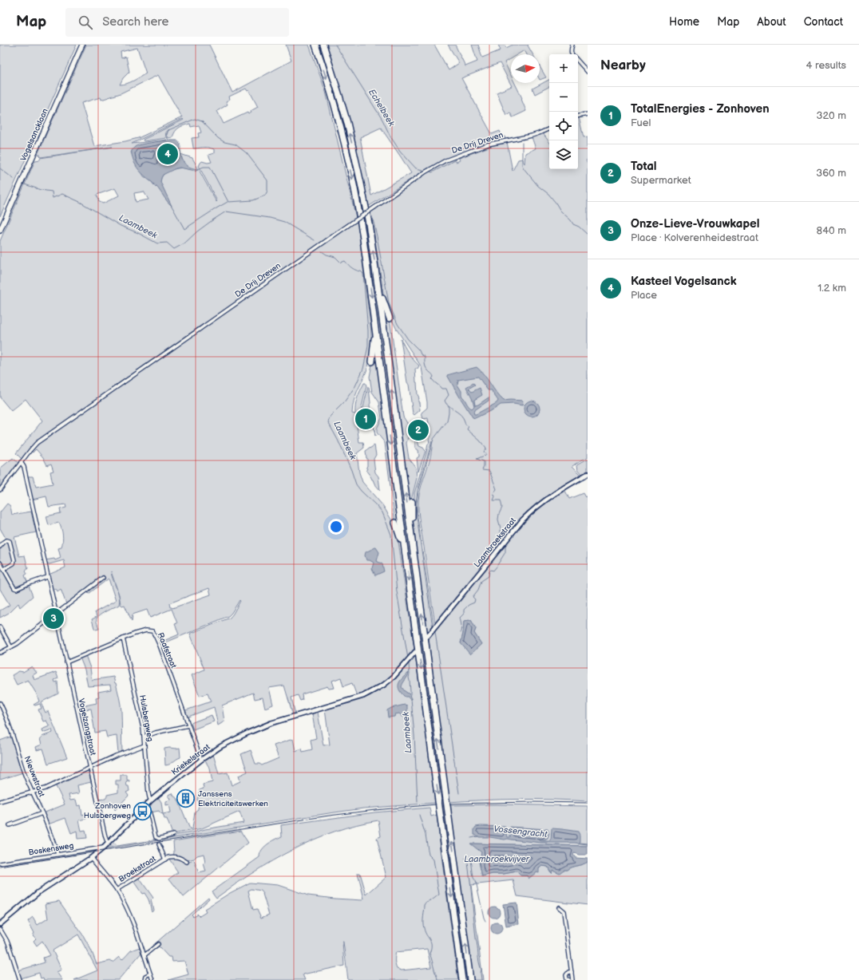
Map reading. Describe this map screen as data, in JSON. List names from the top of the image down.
{
  "streets": {
    "main road": ["Vogelsancklaan"],
    "street": [
      "De Drij Dreven",
      "Laambroekstraat",
      "Raafstraat",
      "Hulsbergweg",
      "Vogelzangstraat",
      "Kriekelstraat",
      "Nieuwstraat",
      "Boskensweg",
      "Broekstraat"
    ]
  },
  "crossings": [
    ["De Drij Dreven", "Vogelzangstraat"],
    ["Raafstraat", "Hulsbergweg"],
    ["Raafstraat", "Vogelzangstraat"],
    ["Raafstraat", "Kriekelstraat"],
    ["Hulsbergweg", "Kriekelstraat"],
    ["Vogelzangstraat", "Kriekelstraat"],
    ["Kriekelstraat", "Boskensweg"],
    ["Nieuwstraat", "Boskensweg"]
  ],
  "water": [
    "Echelbeek",
    "Laambeek",
    "Vossengracht",
    "Laambroekvijver"
  ],
  "places": {
    "building": ["Janssens Elektriciteitswerken"],
    "bus stop": ["Zonhoven Hulsbergweg"]
  },
  "north": "right",
  "page": {
    "header": "Map",
    "search": "Search here",
    "nav": [
      "Home",
      "Map",
      "About",
      "Contact"
    ],
    "heading": ["Nearby", "4 results"],
    "map_buttons": ["+", "−"],
    "list": [
      {
        "mark": "1",
        "name": "TotalEnergies - Zonhoven",
        "note": "Fuel",
        "value": "320 m"
      },
      {
        "mark": "2",
        "name": "Total",
        "note": "Supermarket",
        "value": "360 m"
      },
      {
        "mark": "3",
        "name": "Onze-Lieve-Vrouwkapel",
        "note": "Place · Kolverenheidestraat",
        "value": "840 m"
      },
      {
        "mark": "4",
        "name": "Kasteel Vogelsanck",
        "note": "Place",
        "value": "1.2 km"
      }
    ],
    "pins": [
      "4",
      "1",
      "2",
      "3"
    ]
  }
}
